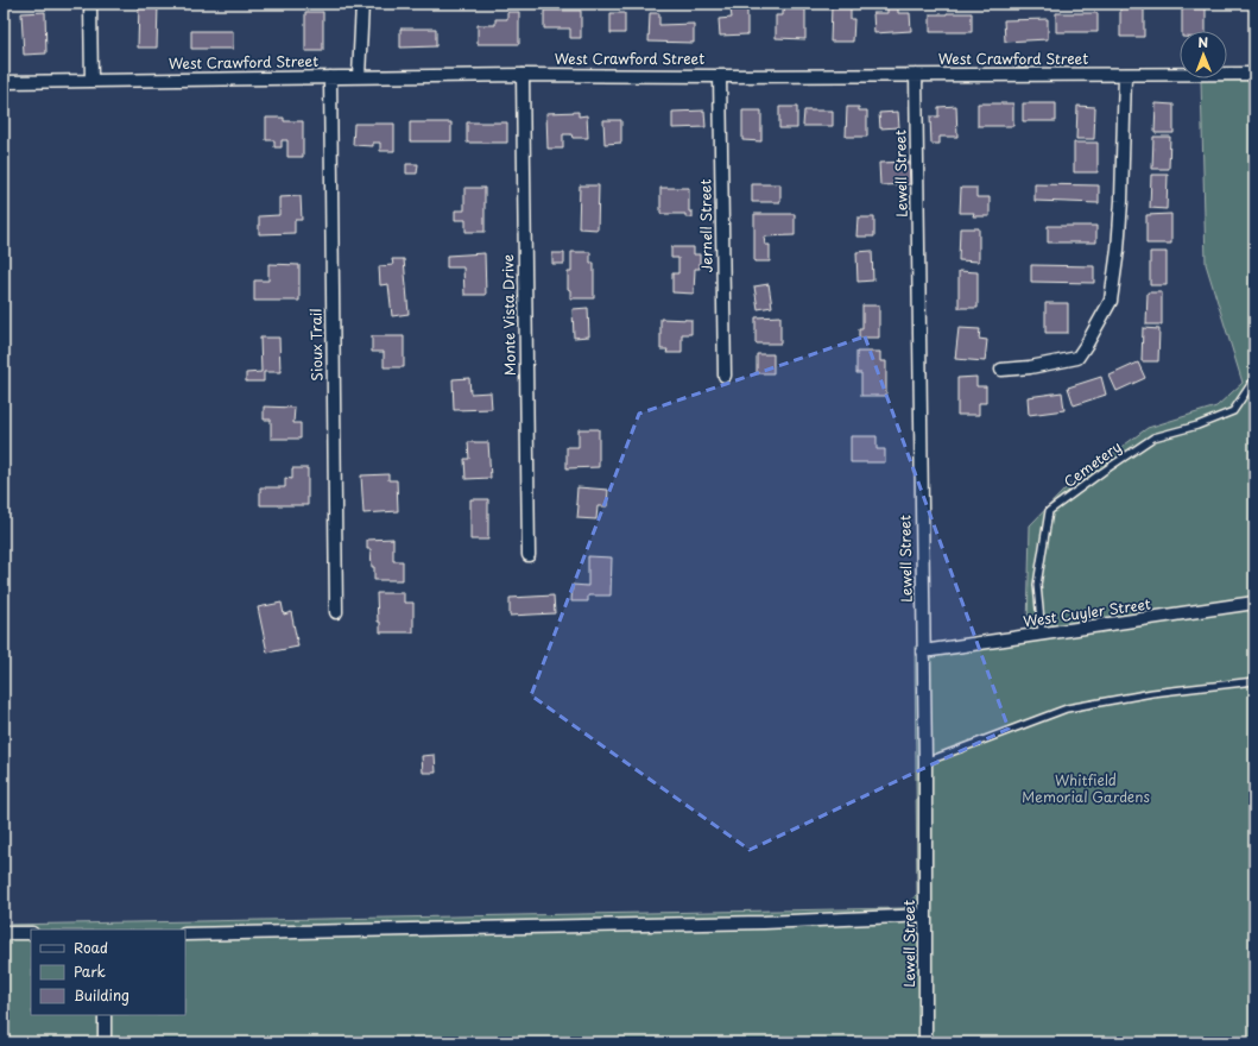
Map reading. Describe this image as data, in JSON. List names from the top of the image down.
{
  "streets": {
    "street": [
      "West Crawford Street",
      "Lewell Street",
      "Jernell Street",
      "Monte Vista Drive",
      "Sioux Trail",
      "West Cuyler Street"
    ],
    "lane": ["Cemetery"]
  },
  "crossings": [
    ["West Crawford Street", "Lewell Street"],
    ["West Crawford Street", "Jernell Street"],
    ["West Crawford Street", "Monte Vista Drive"],
    ["West Crawford Street", "Sioux Trail"],
    ["Lewell Street", "West Cuyler Street"],
    ["Cemetery", "West Cuyler Street"]
  ],
  "parks": ["Whitfield Memorial Gardens"],
  "legend": ["Road", "Park", "Building"],
  "north": "top"
}
